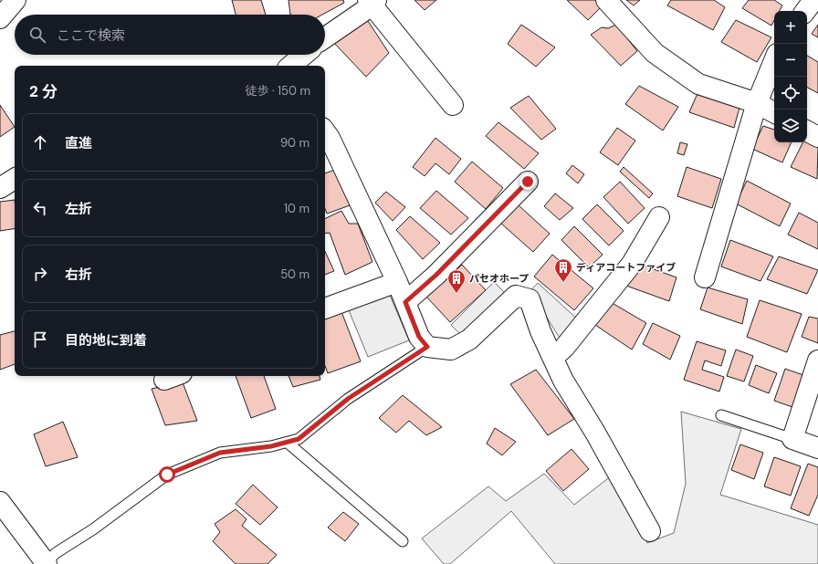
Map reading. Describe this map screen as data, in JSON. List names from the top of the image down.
{
  "places": {
    "building": ["ディアコートファイブ", "パセオホープ"]
  },
  "page": {
    "map_buttons": ["+", "−"],
    "search": "ここで検索",
    "heading": ["2 分", "徒歩 · 150 m"],
    "list": [
      ["直進", "90 m"],
      ["左折", "10 m"],
      ["右折", "50 m"],
      "目的地に到着"
    ]
  }
}
